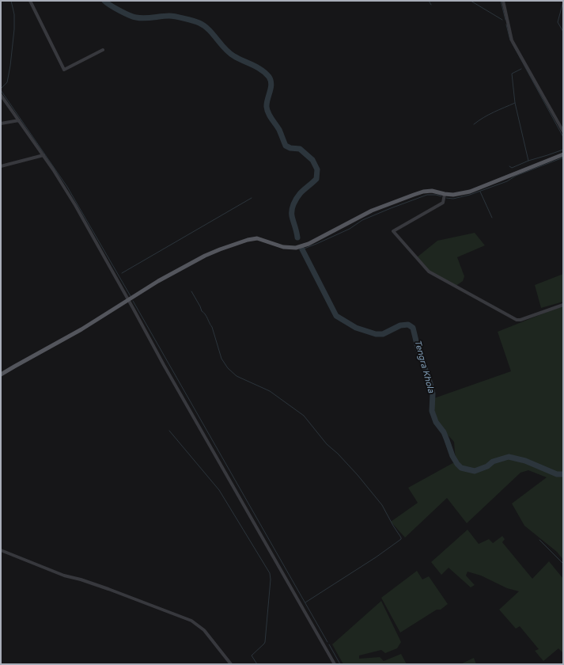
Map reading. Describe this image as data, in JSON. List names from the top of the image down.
{
  "water": ["Tengra Khola"]
}
